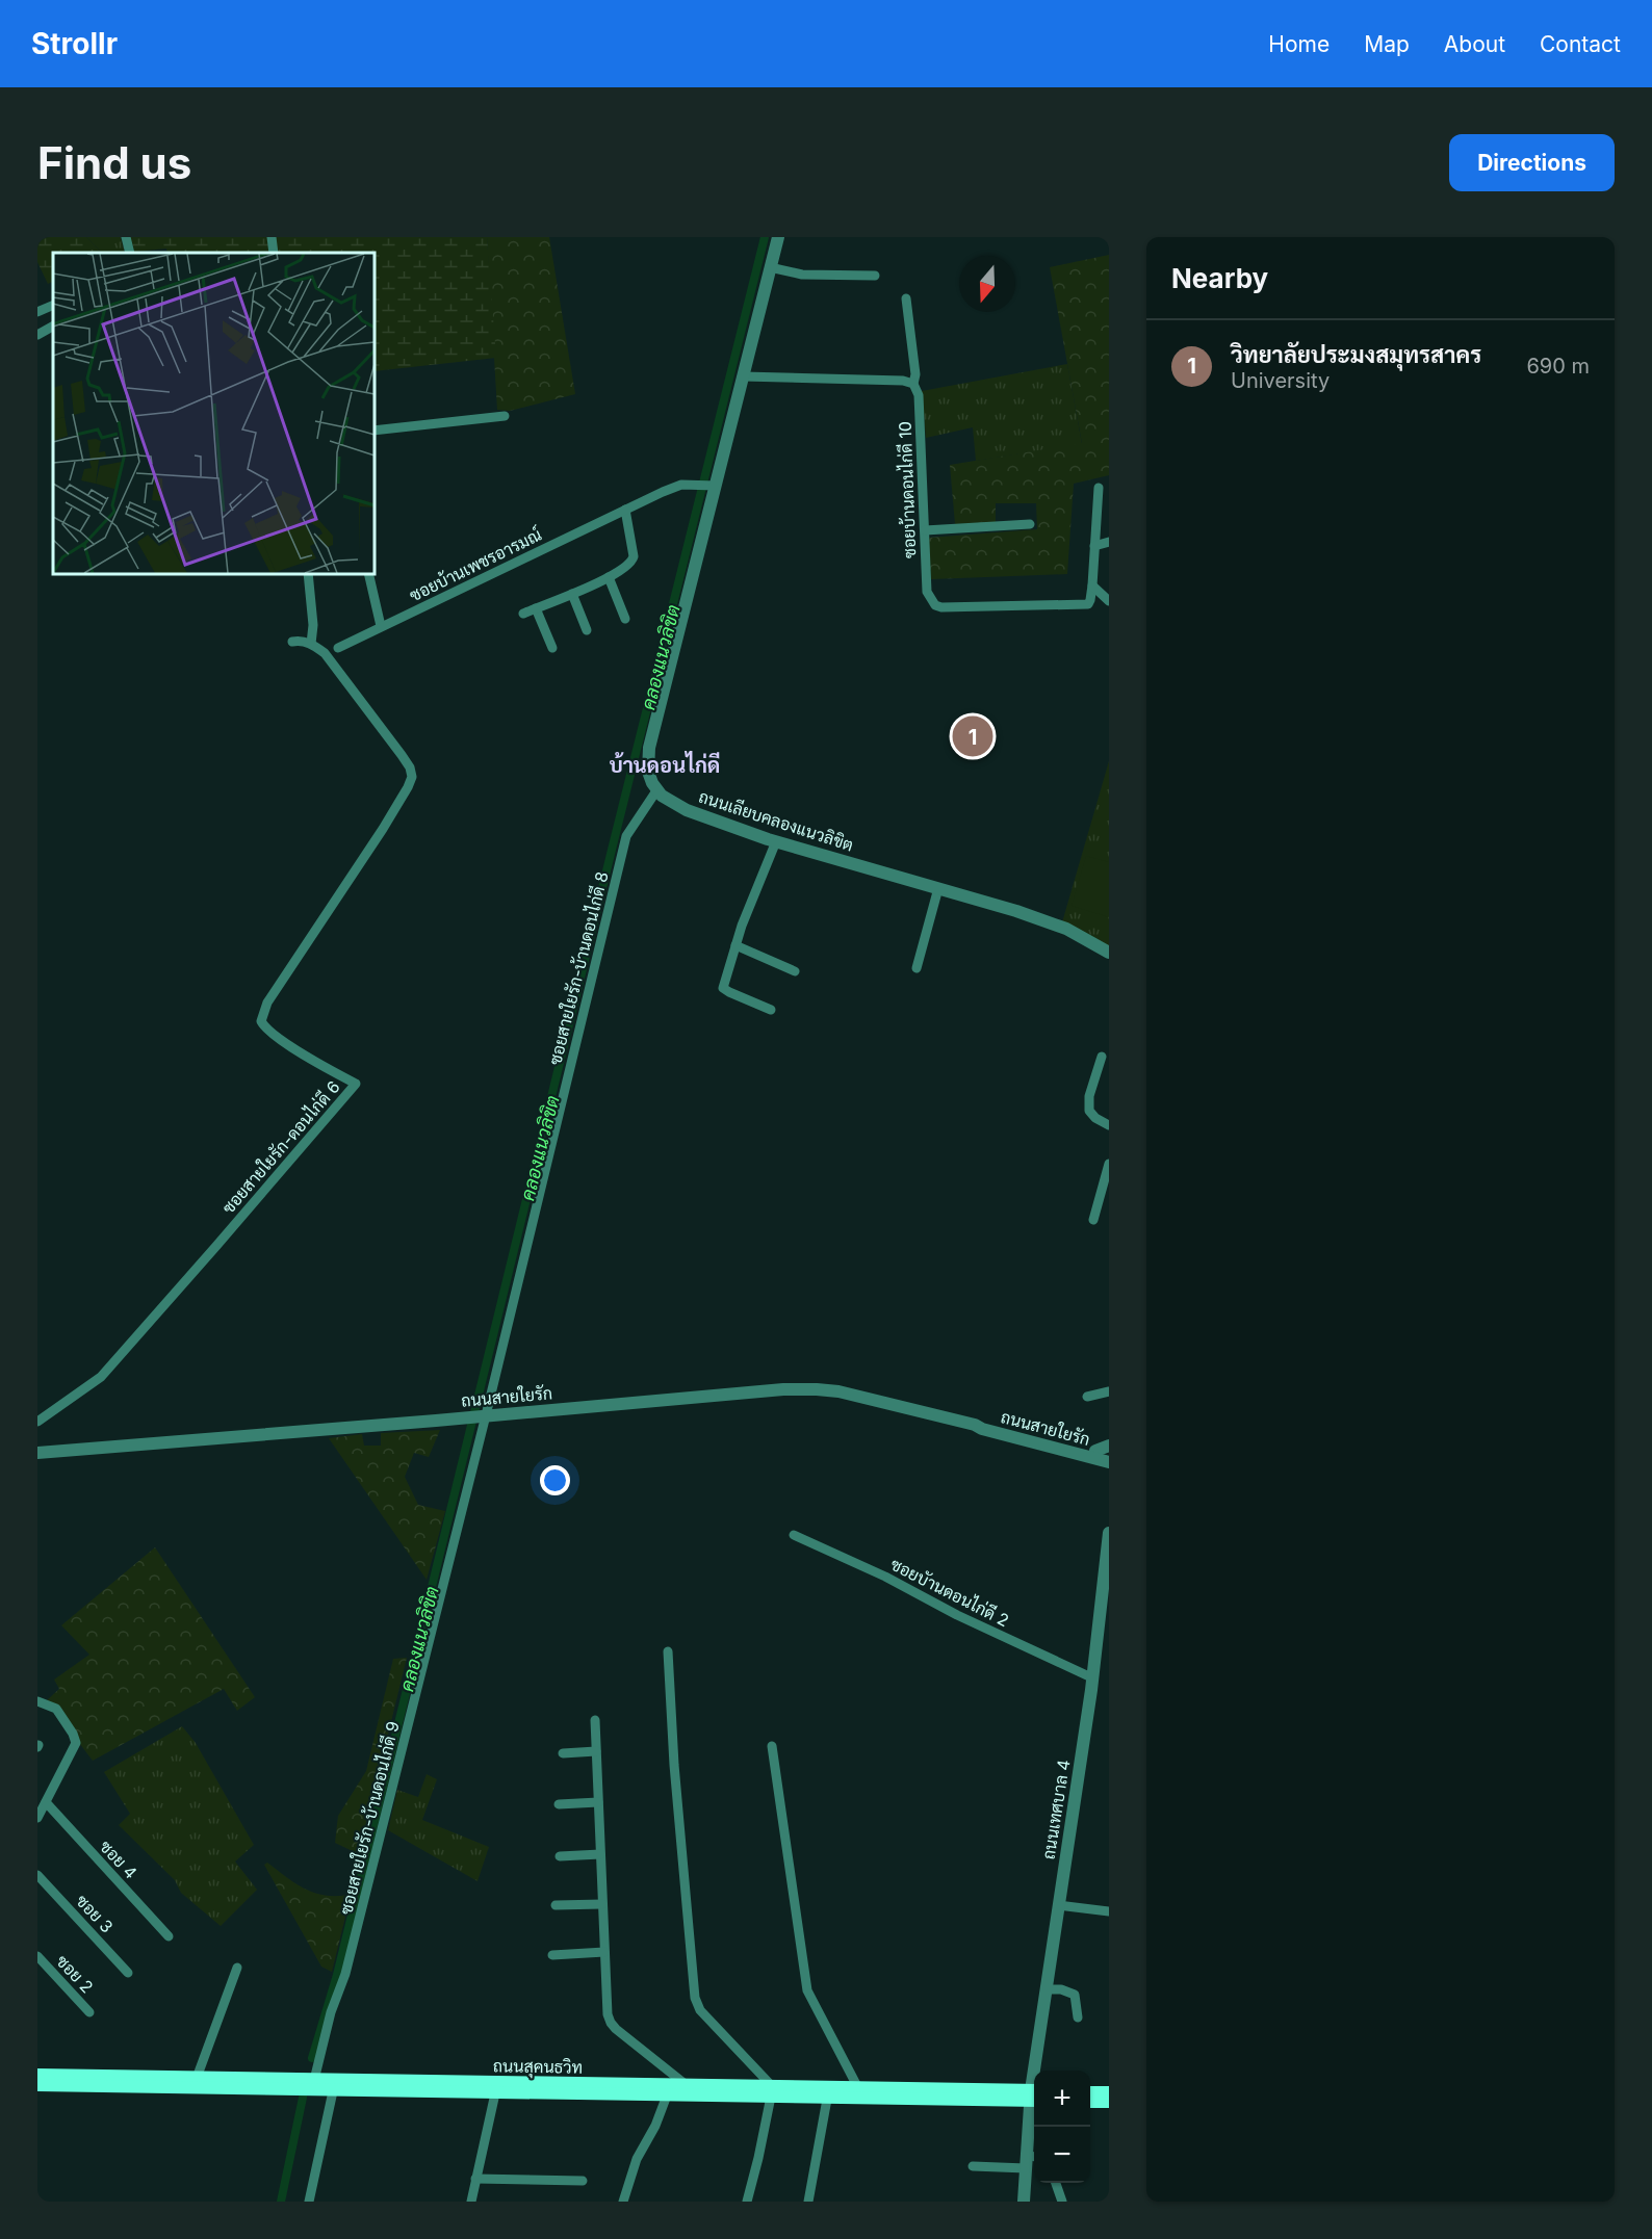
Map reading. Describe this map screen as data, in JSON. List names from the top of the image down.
{
  "streets": {
    "main road": ["ถนนสุคนธวิท"],
    "street": [
      "ซอยบ้านดอนไก่ดี 10",
      "ซอยบ้านเพชรอารมณ์",
      "ถนนเลียบคลองแนวลิขิต",
      "ซอยสายใยรัก-บ้านดอนไก่ดี 8",
      "ซอยสายใยรัก-ดอนไก่ดี 6",
      "ถนนสายใยรัก",
      "ซอยบัานดอนไก่ดี 2",
      "ถนนเทศบาล 4",
      "ซอยสายใยรัก-บ้านดอนไก่ดี 9",
      "ซอย 4",
      "ซอย 3",
      "ซอย 2"
    ]
  },
  "crossings": [
    ["ถนนเลียบคลองแนวลิขิต", "ซอยสายใยรัก-บ้านดอนไก่ดี 8"],
    ["ซอยสายใยรัก-บ้านดอนไก่ดี 8", "ถนนสายใยรัก"],
    ["ซอยสายใยรัก-บ้านดอนไก่ดี 8", "ซอยสายใยรัก-บ้านดอนไก่ดี 9"],
    ["ถนนสายใยรัก", "ซอยสายใยรัก-บ้านดอนไก่ดี 9"],
    ["ซอยบัานดอนไก่ดี 2", "ถนนเทศบาล 4"],
    ["ซอยสายใยรัก-บ้านดอนไก่ดี 9", "ถนนสุคนธวิท"]
  ],
  "districts": ["บ้านดอนไก่ดี"],
  "water": ["คลองแนวลิขิต"],
  "north": "bottom",
  "page": {
    "header": "Strollr",
    "nav": [
      "Home",
      "Map",
      "About",
      "Contact"
    ],
    "buttons": "Directions",
    "title": "Find us",
    "heading": "Nearby",
    "list": [
      {
        "mark": "1",
        "name": "วิทยาลัยประมงสมุทรสาคร",
        "note": "University",
        "value": "690 m"
      }
    ],
    "pins": "1",
    "map_buttons": ["+", "−"]
  }
}
